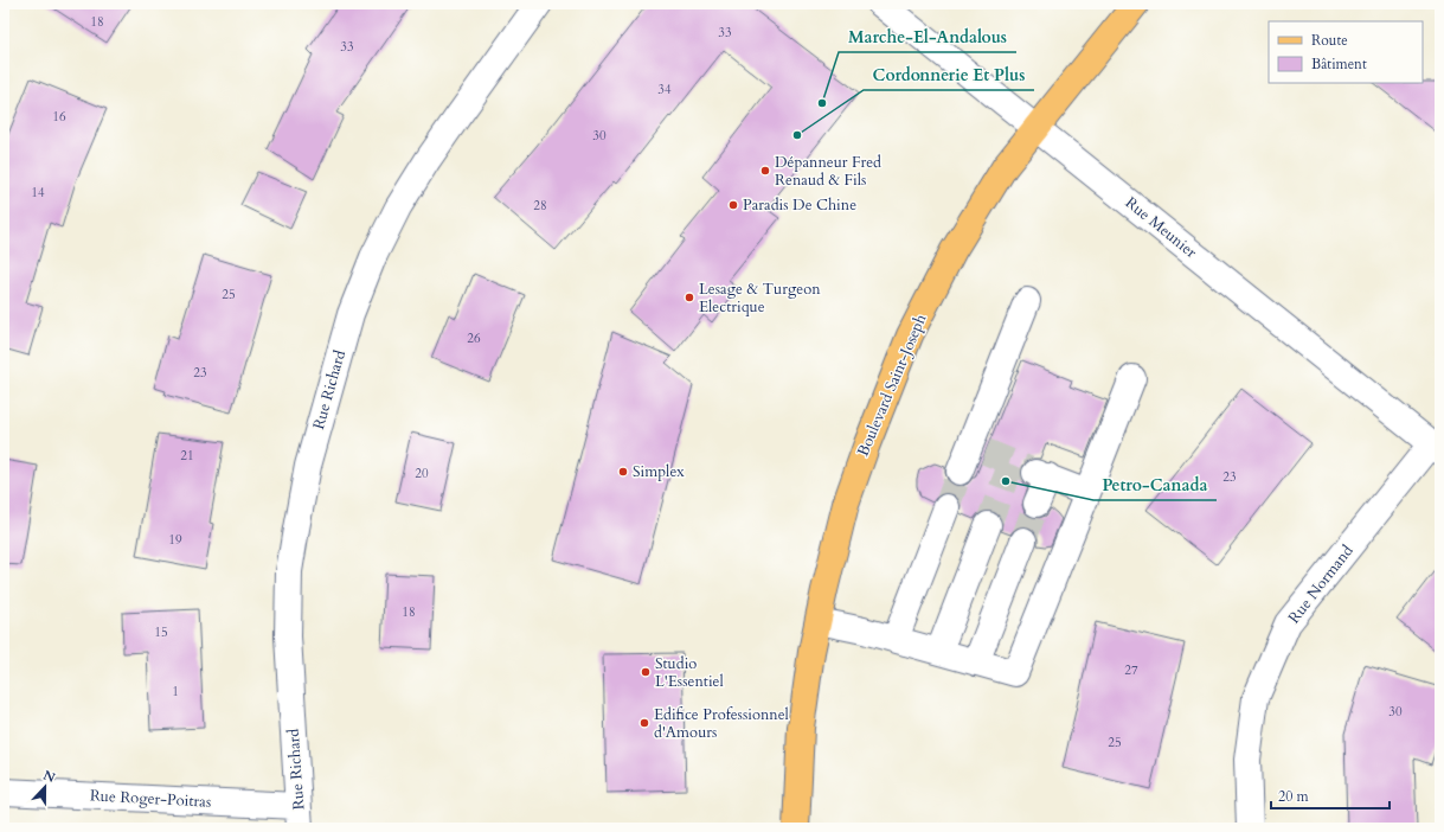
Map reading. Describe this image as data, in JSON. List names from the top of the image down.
{
  "streets": {
    "main road": ["Boulevard Saint-Joseph"],
    "street": [
      "Rue Meunier",
      "Rue Richard",
      "Rue Normand",
      "Rue Roger-Poitras"
    ]
  },
  "crossings": [
    ["Rue Meunier", "Boulevard Saint-Joseph"],
    ["Rue Meunier", "Rue Normand"],
    ["Rue Richard", "Rue Roger-Poitras"]
  ],
  "places": [
    "Marche-El-Andalous",
    "Cordonnerie Et Plus",
    "Dépanneur Fred Renaud & Fils",
    "Paradis De Chine",
    "Lesage & Turgeon Electrique",
    "Simplex",
    "Petro-Canada",
    "Studio L'Essentiel",
    "Edifice Professionnel d'Amours"
  ],
  "house_numbers": [
    "18",
    "33",
    "33",
    "34",
    "16",
    "30",
    "14",
    "28",
    "25",
    "26",
    "23",
    "21",
    "20",
    "23",
    "19",
    "18",
    "15",
    "27",
    "1",
    "30",
    "25"
  ],
  "legend": ["Route", "Bâtiment"],
  "scale_bar": "20 m",
  "north": "top"
}
